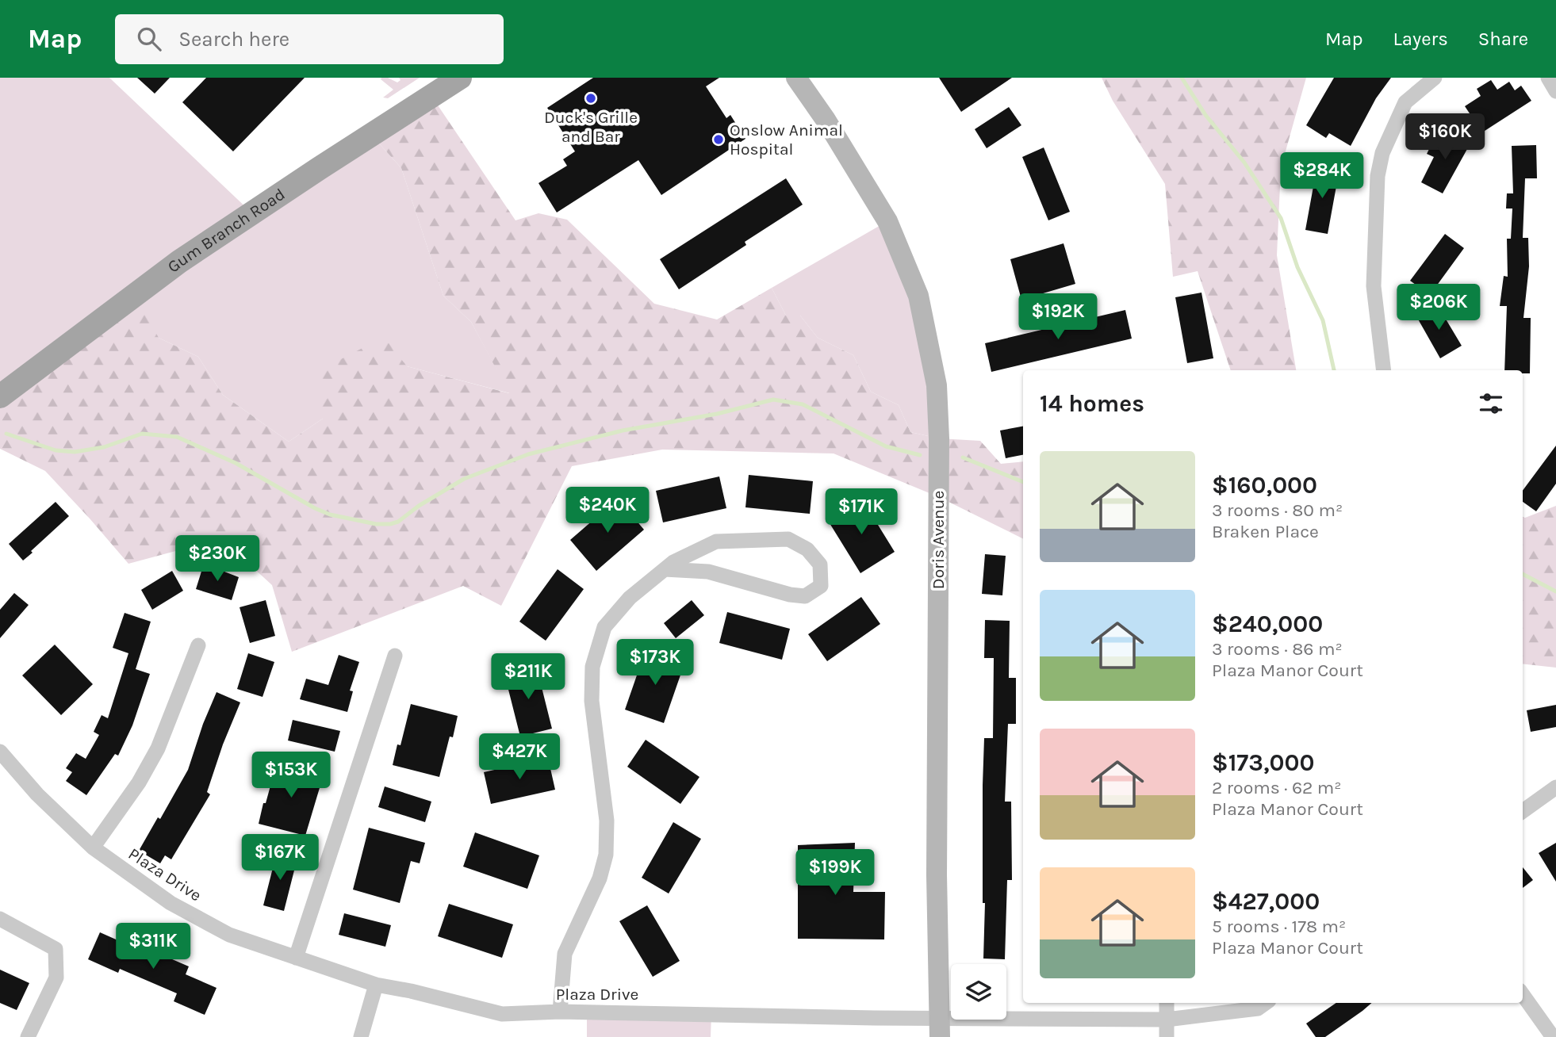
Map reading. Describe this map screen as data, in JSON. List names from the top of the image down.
{
  "streets": {
    "main road": ["Gum Branch Road"],
    "street": ["Doris Avenue", "Plaza Drive"]
  },
  "crossings": [
    ["Doris Avenue", "Plaza Drive"]
  ],
  "places": ["Duck's Grille and Bar", "Onslow Animal Hospital"],
  "page": {
    "header": "Map",
    "search": "Search here",
    "nav": ["Map", "Layers", "Share"],
    "price": [
      "$160K",
      "$284K",
      "$206K",
      "$192K",
      "$240K",
      "$171K",
      "$230K",
      "$173K",
      "$211K",
      "$427K",
      "$153K",
      "$167K",
      "$199K",
      "$311K"
    ],
    "heading": "14 homes",
    "list": [
      {
        "name": "$160,000",
        "note": "3 rooms · 80 m² · Braken Place"
      },
      {
        "name": "$240,000",
        "note": "3 rooms · 86 m² · Plaza Manor Court"
      },
      {
        "name": "$173,000",
        "note": "2 rooms · 62 m² · Plaza Manor Court"
      },
      {
        "name": "$427,000",
        "note": "5 rooms · 178 m² · Plaza Manor Court"
      }
    ]
  }
}
